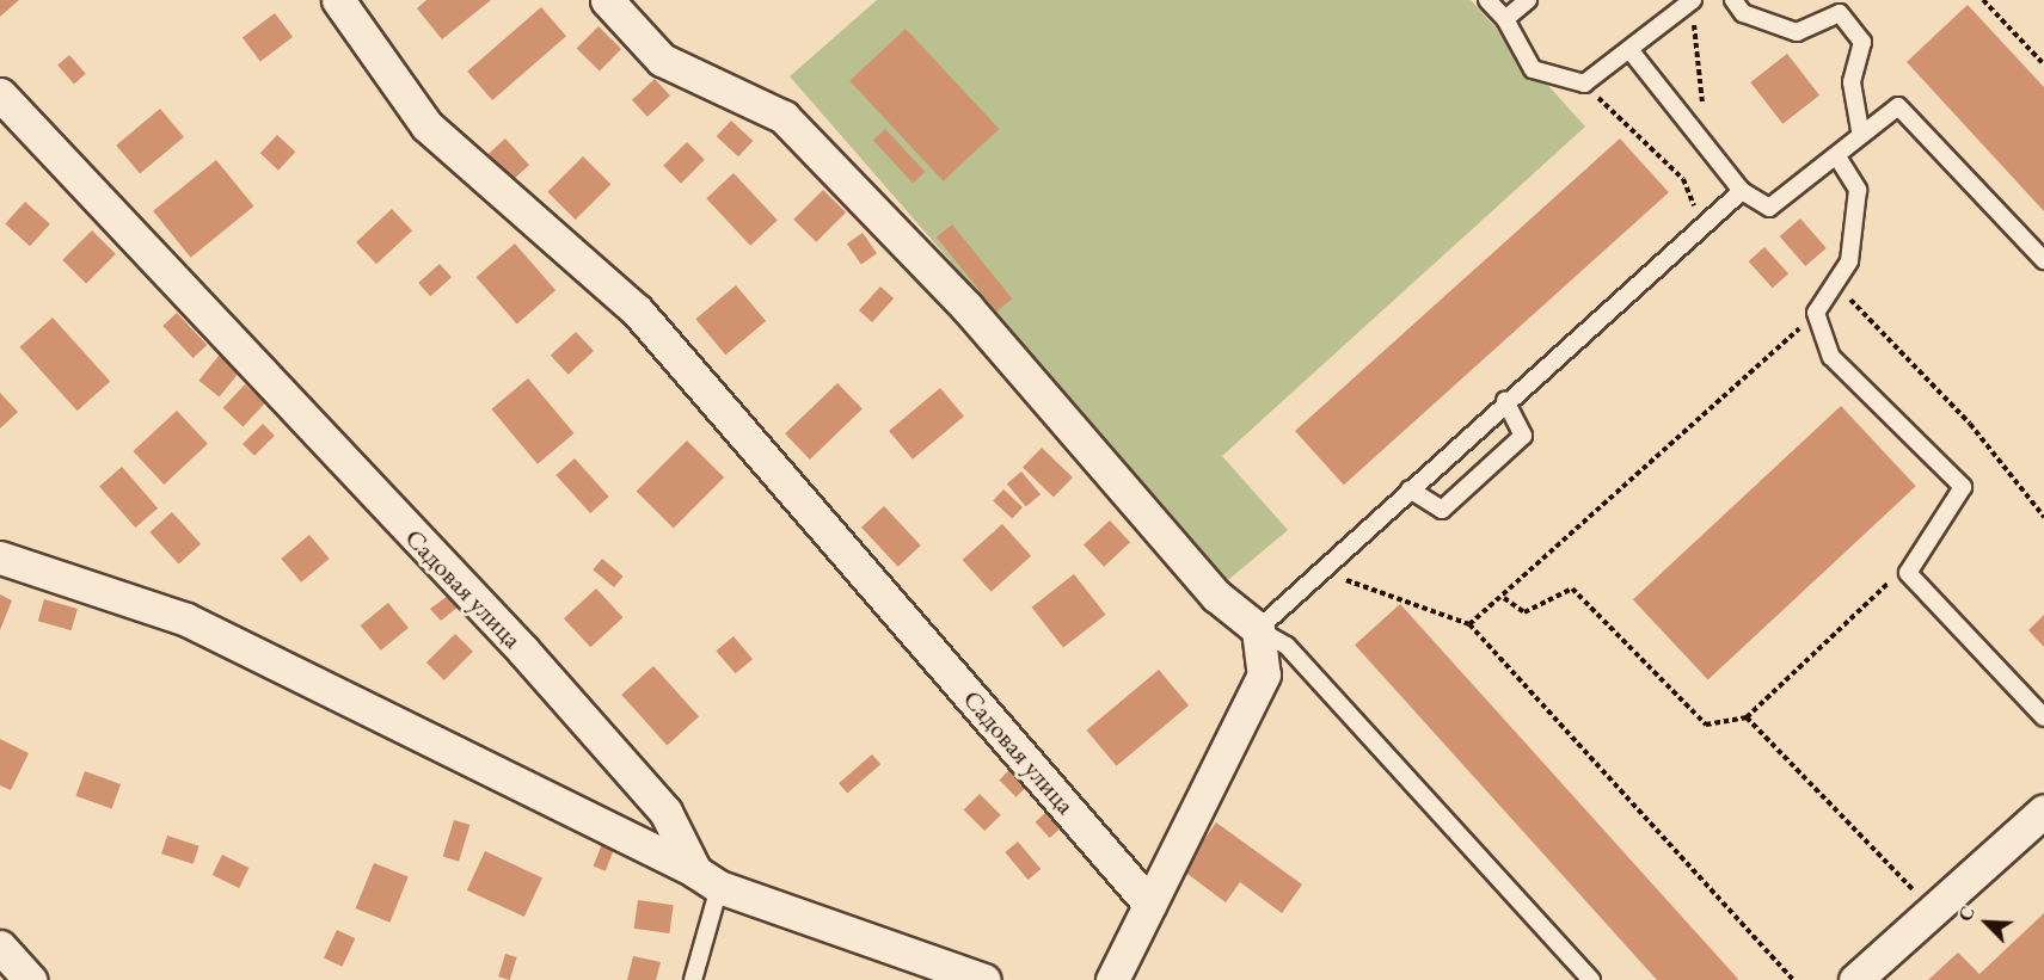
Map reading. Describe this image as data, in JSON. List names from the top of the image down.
{
  "streets": {
    "street": ["Садовая улица"]
  },
  "north": "top left"
}
